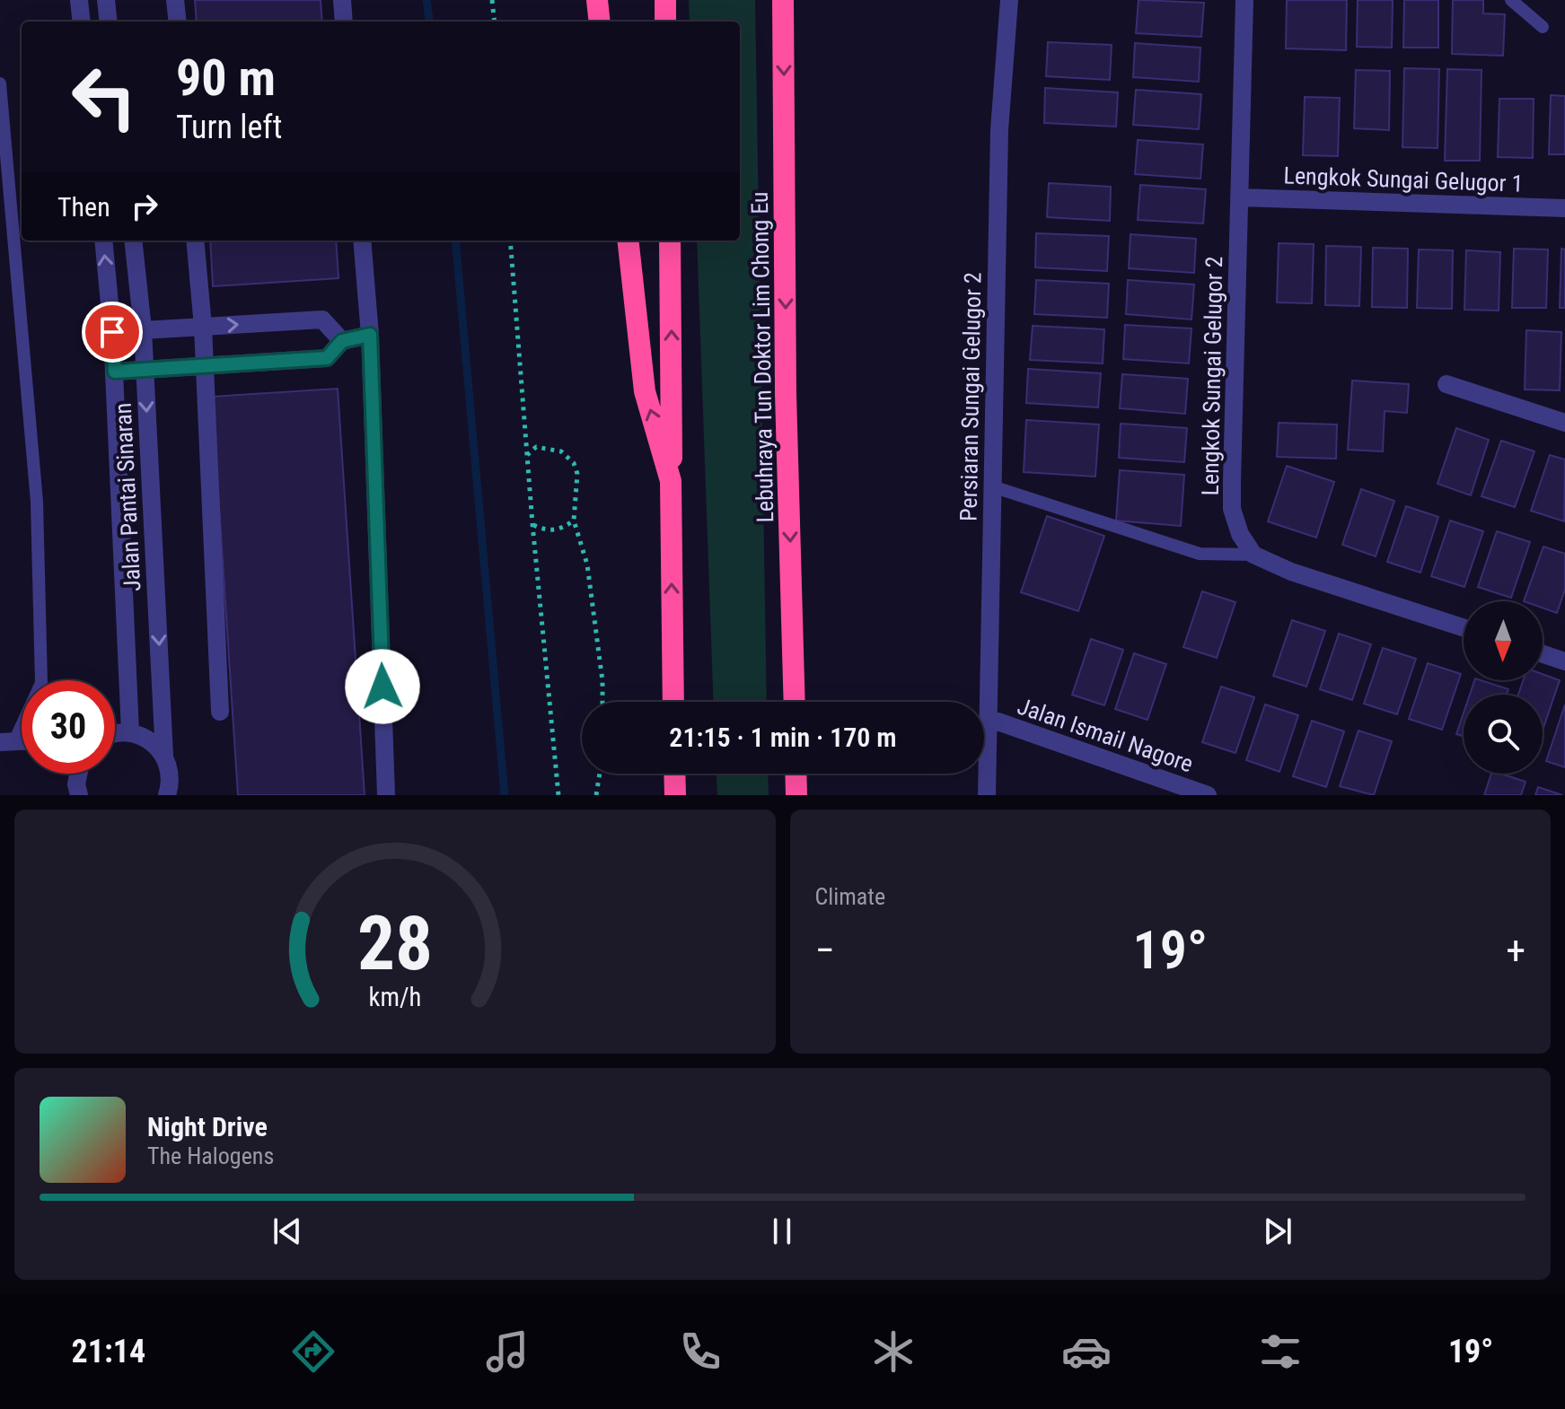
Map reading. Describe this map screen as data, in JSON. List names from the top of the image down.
{
  "streets": {
    "highway": ["Lebuhraya Tun Doktor Lim Chong Eu"],
    "street": [
      "Lengkok Sungai Gelugor 1",
      "Lengkok Sungai Gelugor 2",
      "Persiaran Sungai Gelugor 2",
      "Jalan Pantai Sinaran",
      "Jalan Ismail Nagore"
    ]
  },
  "crossings": [
    ["Lengkok Sungai Gelugor 1", "Lengkok Sungai Gelugor 2"],
    ["Persiaran Sungai Gelugor 2", "Jalan Ismail Nagore"]
  ],
  "north": "bottom",
  "page": {
    "turn": ["90 m", "Turn left"],
    "then": "Then",
    "limit": "30",
    "trip": "21:15 · 1 min · 170 m",
    "tile": "Climate",
    "heat": ["−", "19°", "+"],
    "song": ["Night Drive", "The Halogens"],
    "tabs": ["21:14", "19°"],
    "gauge": ["28", "km/h"]
  }
}
